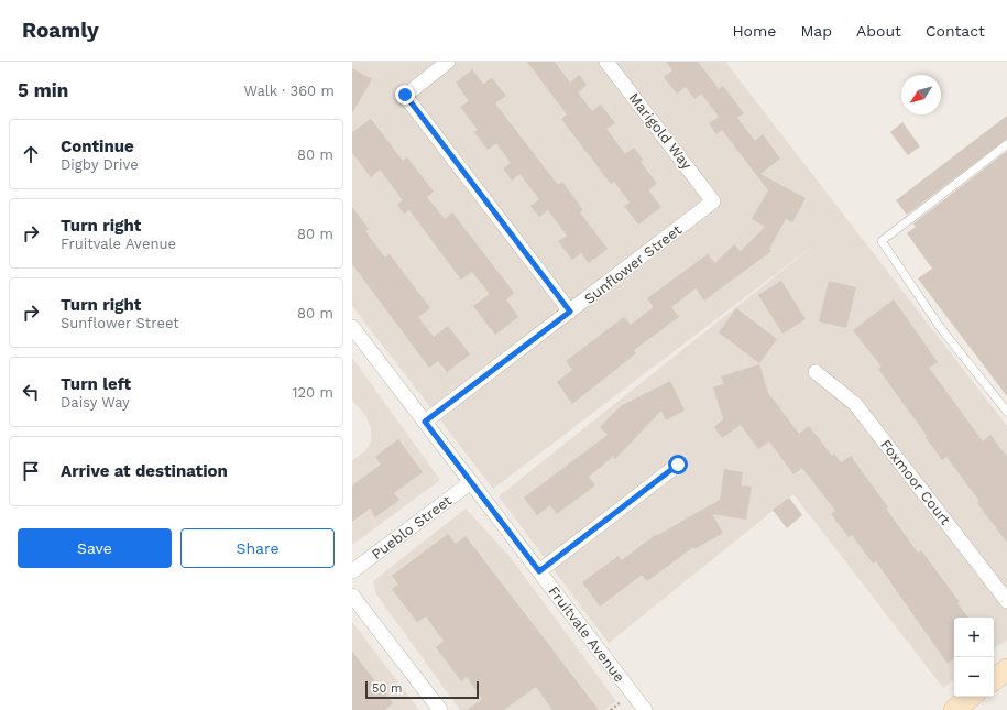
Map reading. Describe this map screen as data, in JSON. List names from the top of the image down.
{
  "streets": {
    "street": [
      "Marigold Way",
      "Sunflower Street",
      "Foxmoor Court",
      "Pueblo Street",
      "Fruitvale Avenue"
    ]
  },
  "crossings": [
    ["Marigold Way", "Sunflower Street"],
    ["Sunflower Street", "Fruitvale Avenue"],
    ["Pueblo Street", "Fruitvale Avenue"]
  ],
  "scale_bar": "50 m",
  "north": "bottom left",
  "page": {
    "header": "Roamly",
    "nav": [
      "Home",
      "Map",
      "About",
      "Contact"
    ],
    "heading": ["5 min", "Walk · 360 m"],
    "list": [
      ["Continue", "Digby Drive", "80 m"],
      ["Turn right", "Fruitvale Avenue", "80 m"],
      ["Turn right", "Sunflower Street", "80 m"],
      ["Turn left", "Daisy Way", "120 m"],
      "Arrive at destination"
    ],
    "buttons": ["Save", "Share"],
    "map_buttons": ["+", "−"],
    "scale": "50 m"
  }
}
